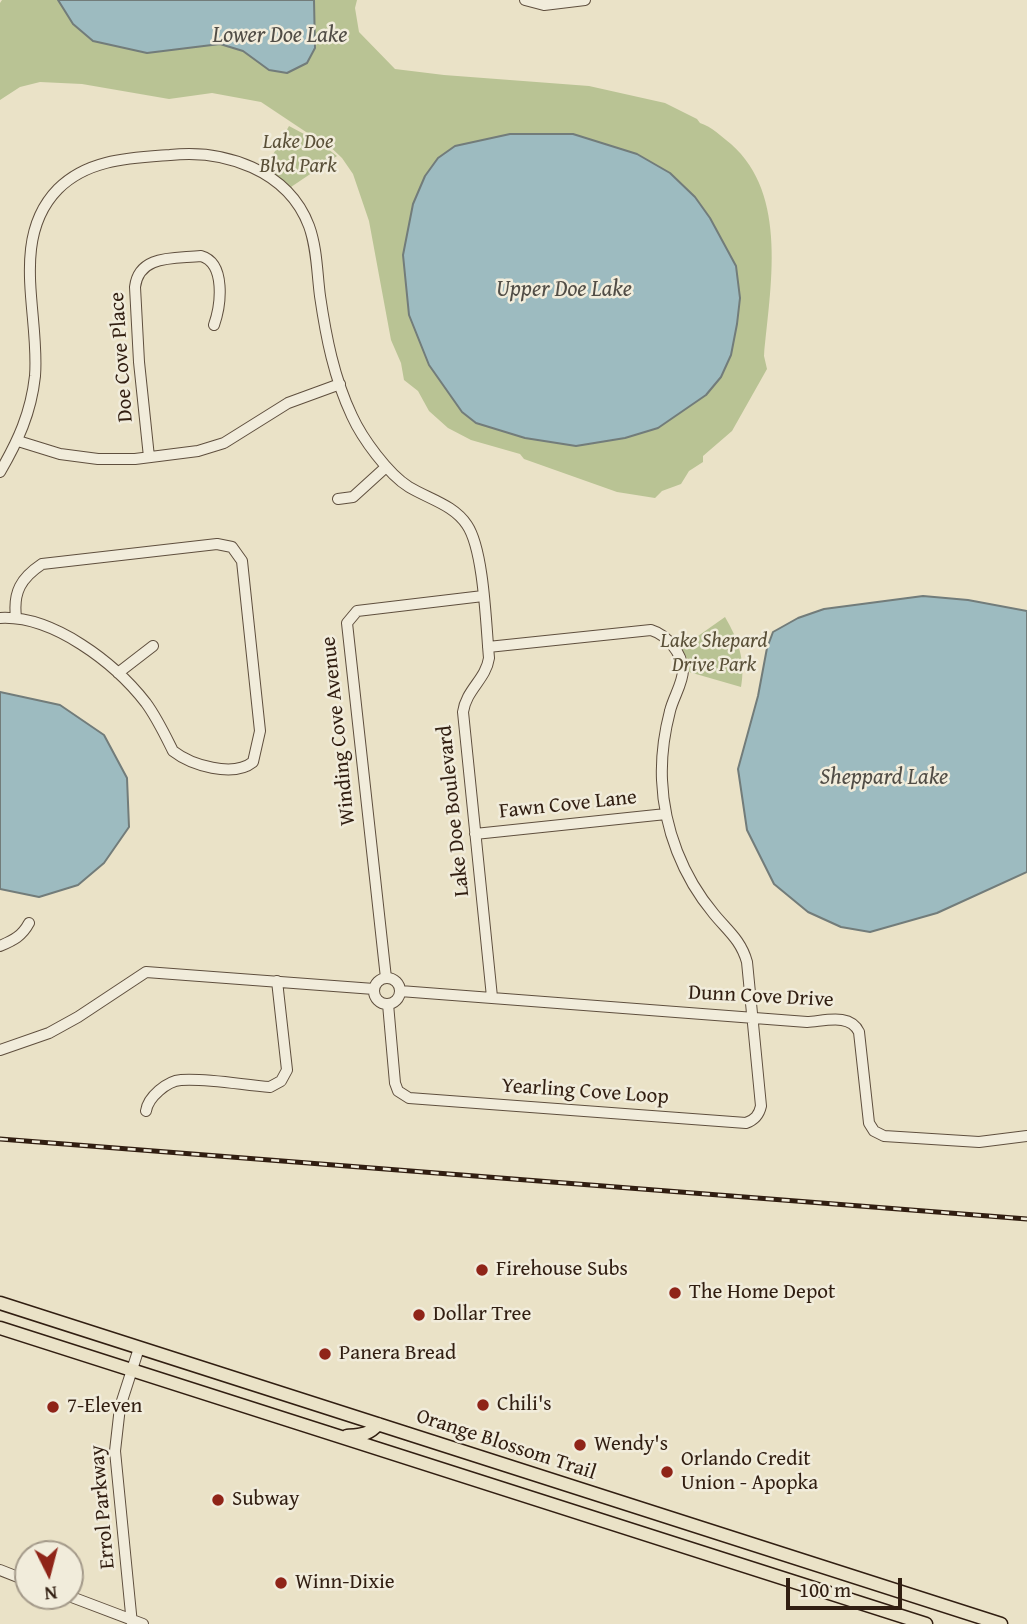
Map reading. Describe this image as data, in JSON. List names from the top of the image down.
{
  "streets": {
    "main road": ["Orange Blossom Trail"],
    "street": [
      "Doe Cove Place",
      "Winding Cove Avenue",
      "Fawn Cove Lane",
      "Lake Doe Boulevard",
      "Dunn Cove Drive",
      "Yearling Cove Loop",
      "Errol Parkway"
    ]
  },
  "crossings": [
    ["Winding Cove Avenue", "Lake Doe Boulevard"],
    ["Winding Cove Avenue", "Dunn Cove Drive"],
    ["Winding Cove Avenue", "Yearling Cove Loop"],
    ["Fawn Cove Lane", "Lake Doe Boulevard"],
    ["Lake Doe Boulevard", "Dunn Cove Drive"],
    ["Dunn Cove Drive", "Yearling Cove Loop"],
    ["Orange Blossom Trail", "Errol Parkway"]
  ],
  "water": ["Lower Doe Lake", "Upper Doe Lake", "Sheppard Lake"],
  "parks": ["Lake Doe Blvd Park", "Lake Shepard Drive Park"],
  "places": [
    "Firehouse Subs",
    "The Home Depot",
    "Dollar Tree",
    "Panera Bread",
    "Chili's",
    "7-Eleven",
    "Wendy's",
    "Orlando Credit Union - Apopka",
    "Subway",
    "Winn-Dixie"
  ],
  "scale_bar": "100 m",
  "north": "bottom"
}
